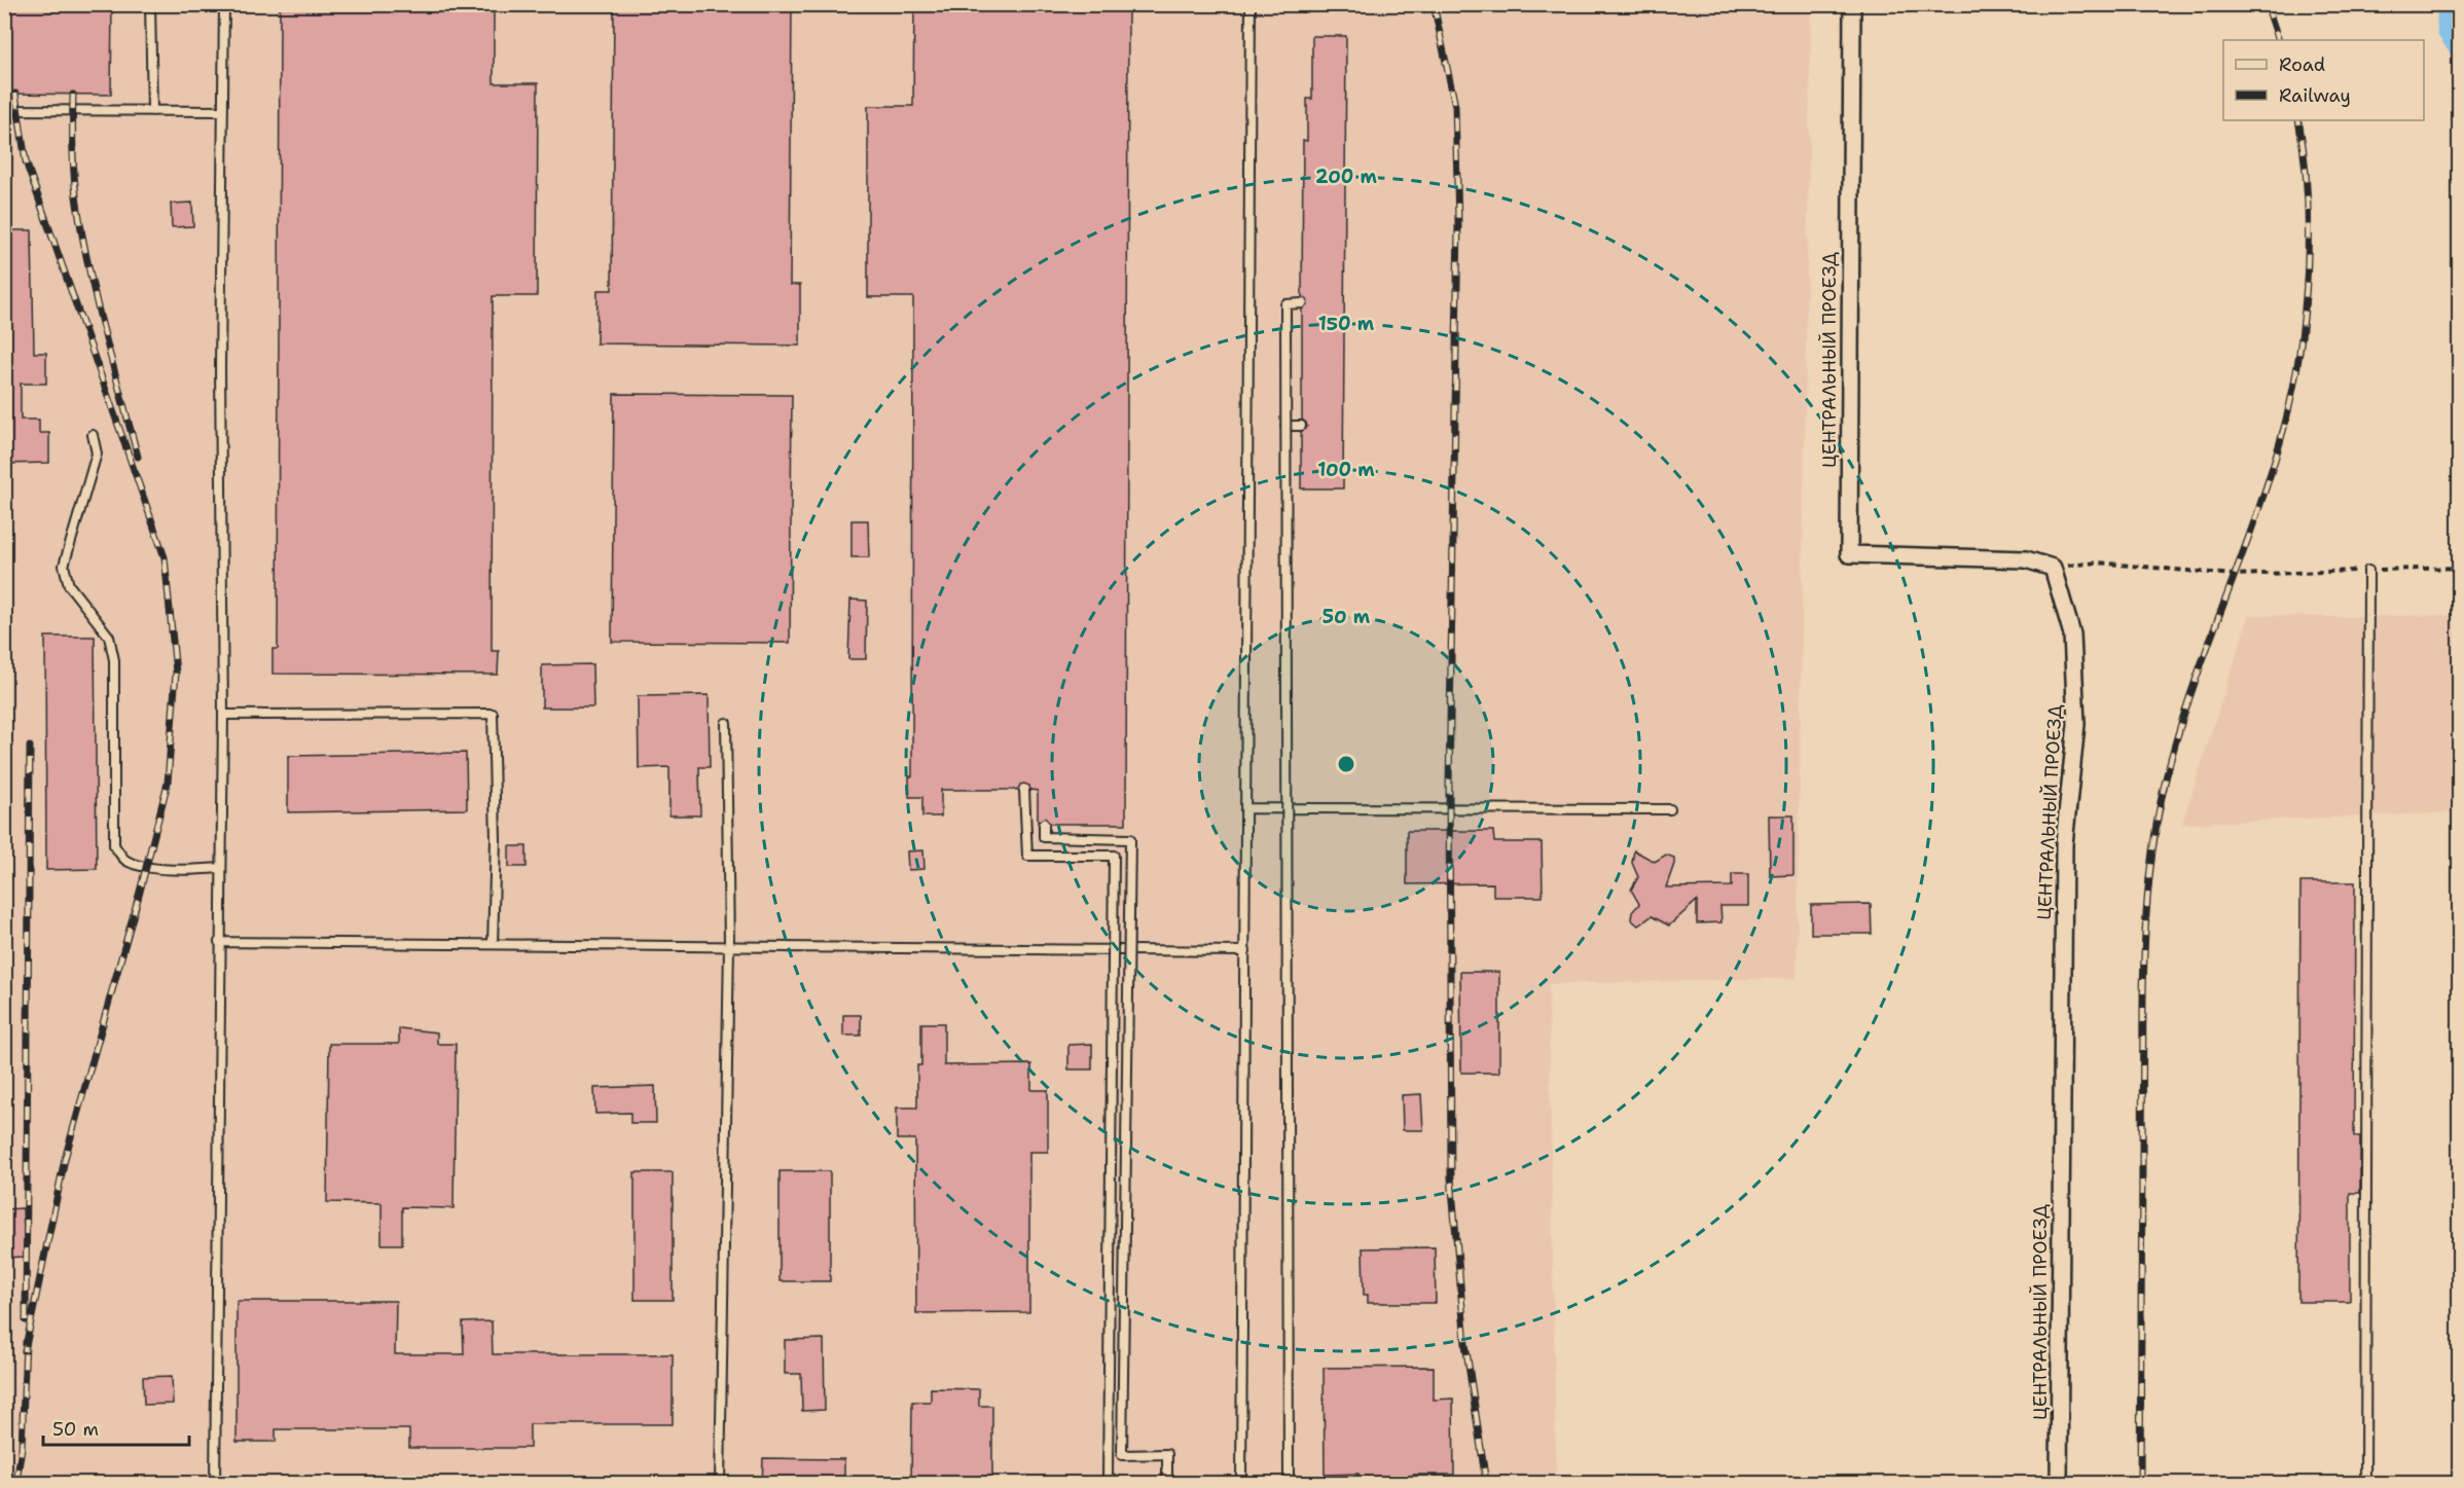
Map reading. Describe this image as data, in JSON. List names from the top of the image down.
{
  "streets": {
    "street": ["ЦЕНТРАЛЬНЫЙ ПРОЕЗД"]
  },
  "legend": ["Road", "Railway"],
  "scale_bar": "50 m",
  "rings": [
    "200 m",
    "150 m",
    "100 m",
    "50 m"
  ]
}
